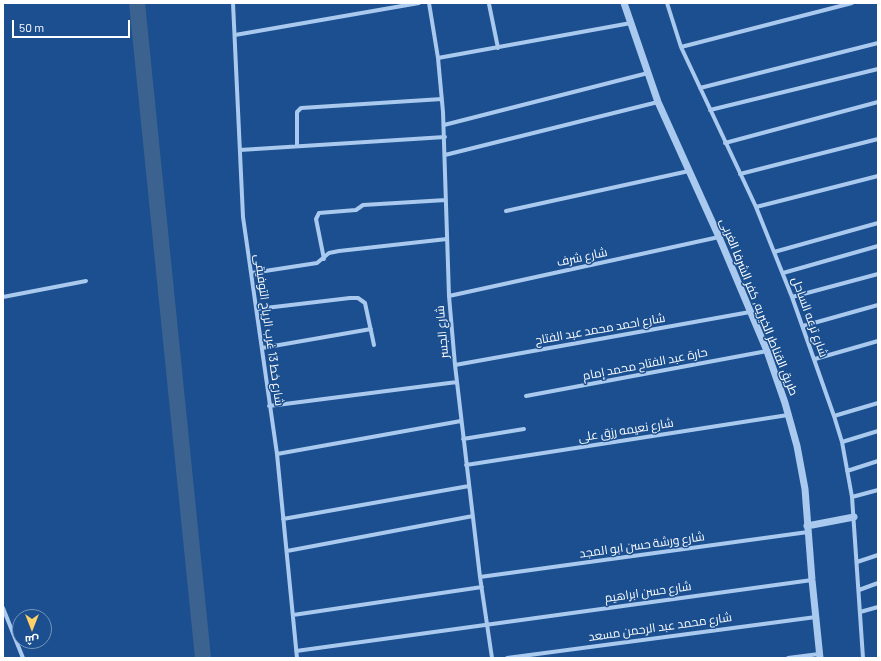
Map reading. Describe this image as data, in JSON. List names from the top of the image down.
{
  "streets": {
    "street": [
      "شارع شرف",
      "طريق القناطر الخيريه, كفر الشرفا الغربى",
      "شارع ترعه الساحل",
      "شارع احمد محمد عبد الفتاح",
      "شارع خط 13 غرب الرياح التوفيقى",
      "شارع الجسر",
      "حارة عبد الفتاح محمد إمام",
      "شارع نعيمه رزق على",
      "شارع ورشة حسن ابو المجد",
      "شارع حسن ابراهيم",
      "شارع محمد عبد الرحمن مسعد"
    ]
  },
  "crossings": [
    ["شارع شرف", "طريق القناطر الخيريه, كفر الشرفا الغربى"],
    ["شارع شرف", "شارع الجسر"],
    ["طريق القناطر الخيريه, كفر الشرفا الغربى", "شارع احمد محمد عبد الفتاح"],
    ["طريق القناطر الخيريه, كفر الشرفا الغربى", "حارة عبد الفتاح محمد إمام"],
    ["طريق القناطر الخيريه, كفر الشرفا الغربى", "شارع نعيمه رزق على"],
    ["طريق القناطر الخيريه, كفر الشرفا الغربى", "شارع ورشة حسن ابو المجد"],
    ["طريق القناطر الخيريه, كفر الشرفا الغربى", "شارع حسن ابراهيم"],
    ["طريق القناطر الخيريه, كفر الشرفا الغربى", "شارع محمد عبد الرحمن مسعد"],
    ["شارع احمد محمد عبد الفتاح", "شارع الجسر"],
    ["شارع خط 13 غرب الرياح التوفيقى", "شارع حسن ابراهيم"],
    ["شارع الجسر", "شارع نعيمه رزق على"],
    ["شارع الجسر", "شارع ورشة حسن ابو المجد"],
    ["شارع الجسر", "شارع حسن ابراهيم"]
  ],
  "scale_bar": "50 m",
  "north": "bottom"
}
